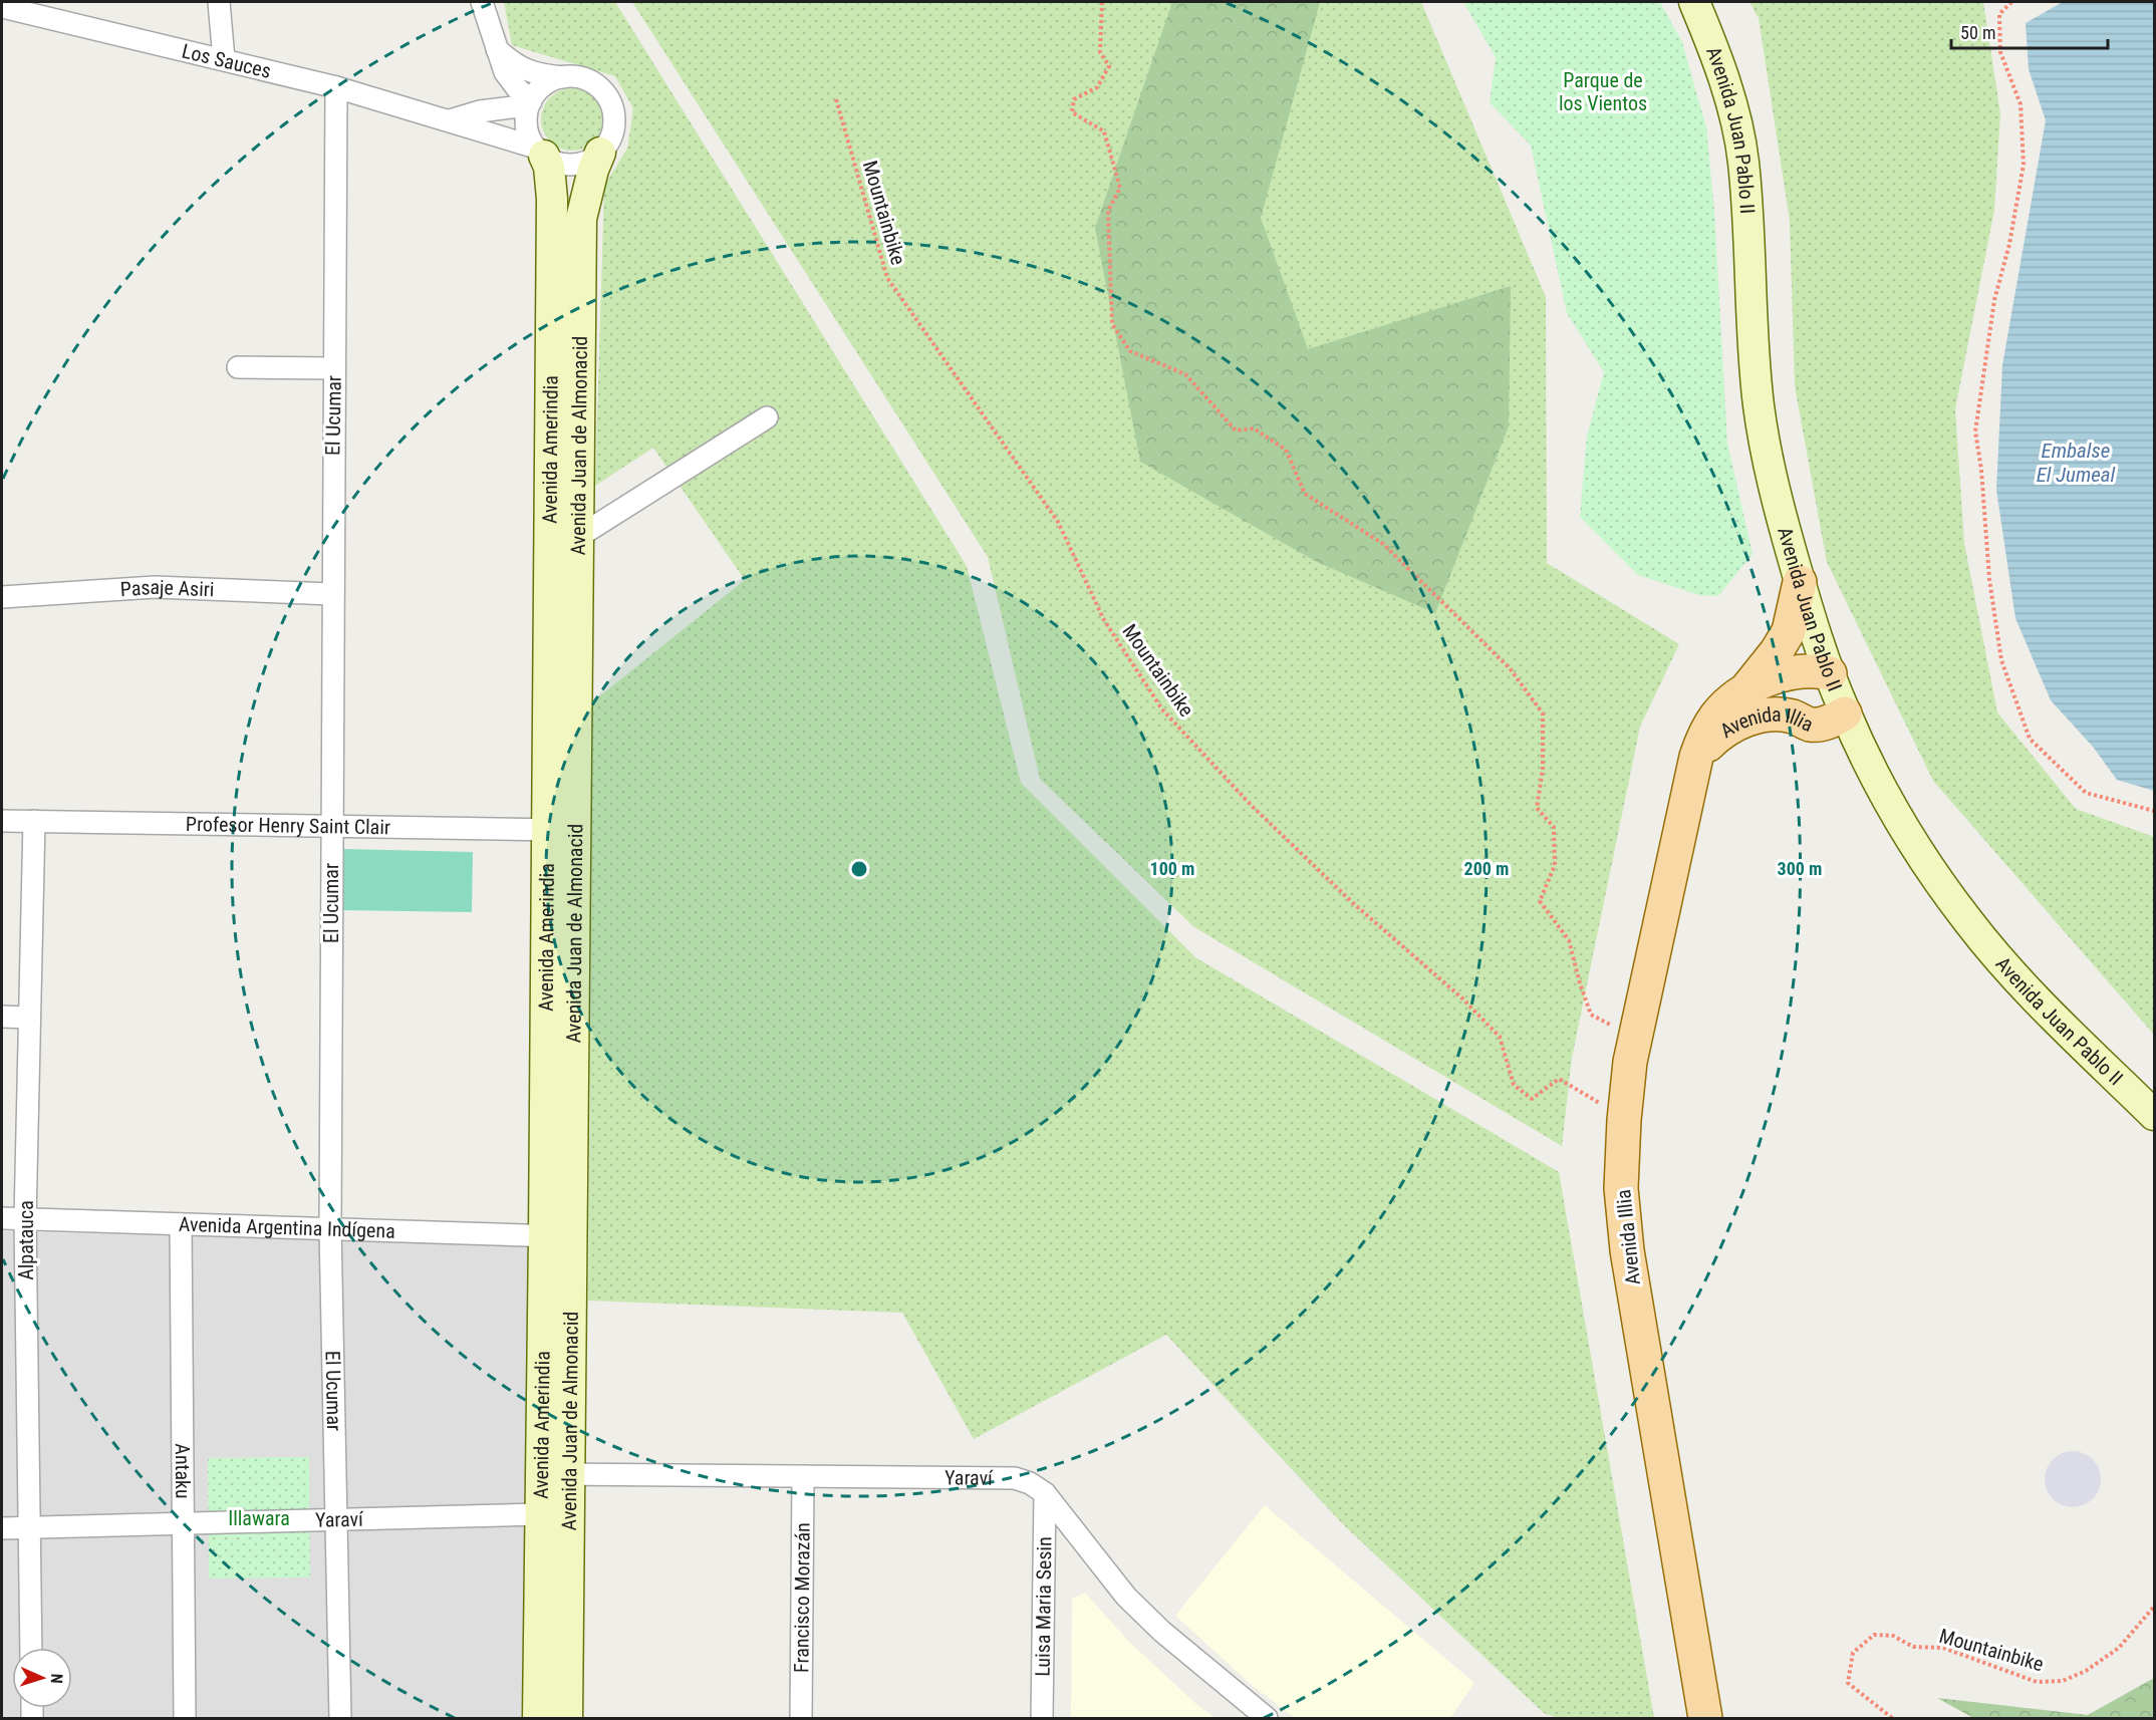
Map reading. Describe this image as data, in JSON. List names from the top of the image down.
{
  "streets": {
    "main road": ["Avenida Illia"],
    "street": [
      "Los Sauces",
      "Avenida Juan Pablo II",
      "El Ucumar",
      "Avenida Juan de Almonacid",
      "Avenida Amerindia",
      "Pasaje Asiri",
      "Profesor Henry Saint Clair",
      "Avenida Argentina Indígena",
      "Alpatauca",
      "Antaku",
      "Yaraví",
      "Francisco Morazán",
      "Luisa Maria Sesin"
    ],
    "path": ["Mountainbike"]
  },
  "crossings": [
    ["Los Sauces", "El Ucumar"],
    ["Los Sauces", "Avenida Juan de Almonacid"],
    ["Los Sauces", "Avenida Amerindia"],
    ["Avenida Juan Pablo II", "Avenida Illia"],
    ["El Ucumar", "Pasaje Asiri"],
    ["El Ucumar", "Profesor Henry Saint Clair"],
    ["El Ucumar", "Avenida Argentina Indígena"],
    ["El Ucumar", "Yaraví"],
    ["Avenida Juan de Almonacid", "Avenida Amerindia"],
    ["Avenida Juan de Almonacid", "Profesor Henry Saint Clair"],
    ["Avenida Juan de Almonacid", "Avenida Argentina Indígena"],
    ["Avenida Juan de Almonacid", "Yaraví"],
    ["Avenida Amerindia", "Profesor Henry Saint Clair"],
    ["Avenida Amerindia", "Avenida Argentina Indígena"],
    ["Avenida Amerindia", "Yaraví"],
    ["Profesor Henry Saint Clair", "Alpatauca"],
    ["Avenida Argentina Indígena", "Alpatauca"],
    ["Avenida Argentina Indígena", "Antaku"],
    ["Alpatauca", "Yaraví"],
    ["Antaku", "Yaraví"],
    ["Yaraví", "Francisco Morazán"],
    ["Yaraví", "Luisa Maria Sesin"]
  ],
  "water": ["Embalse El Jumeal"],
  "parks": ["Parque de los Vientos", "Illawara"],
  "scale_bar": "50 m",
  "north": "right",
  "rings": ["100 m", "200 m", "300 m"]
}
